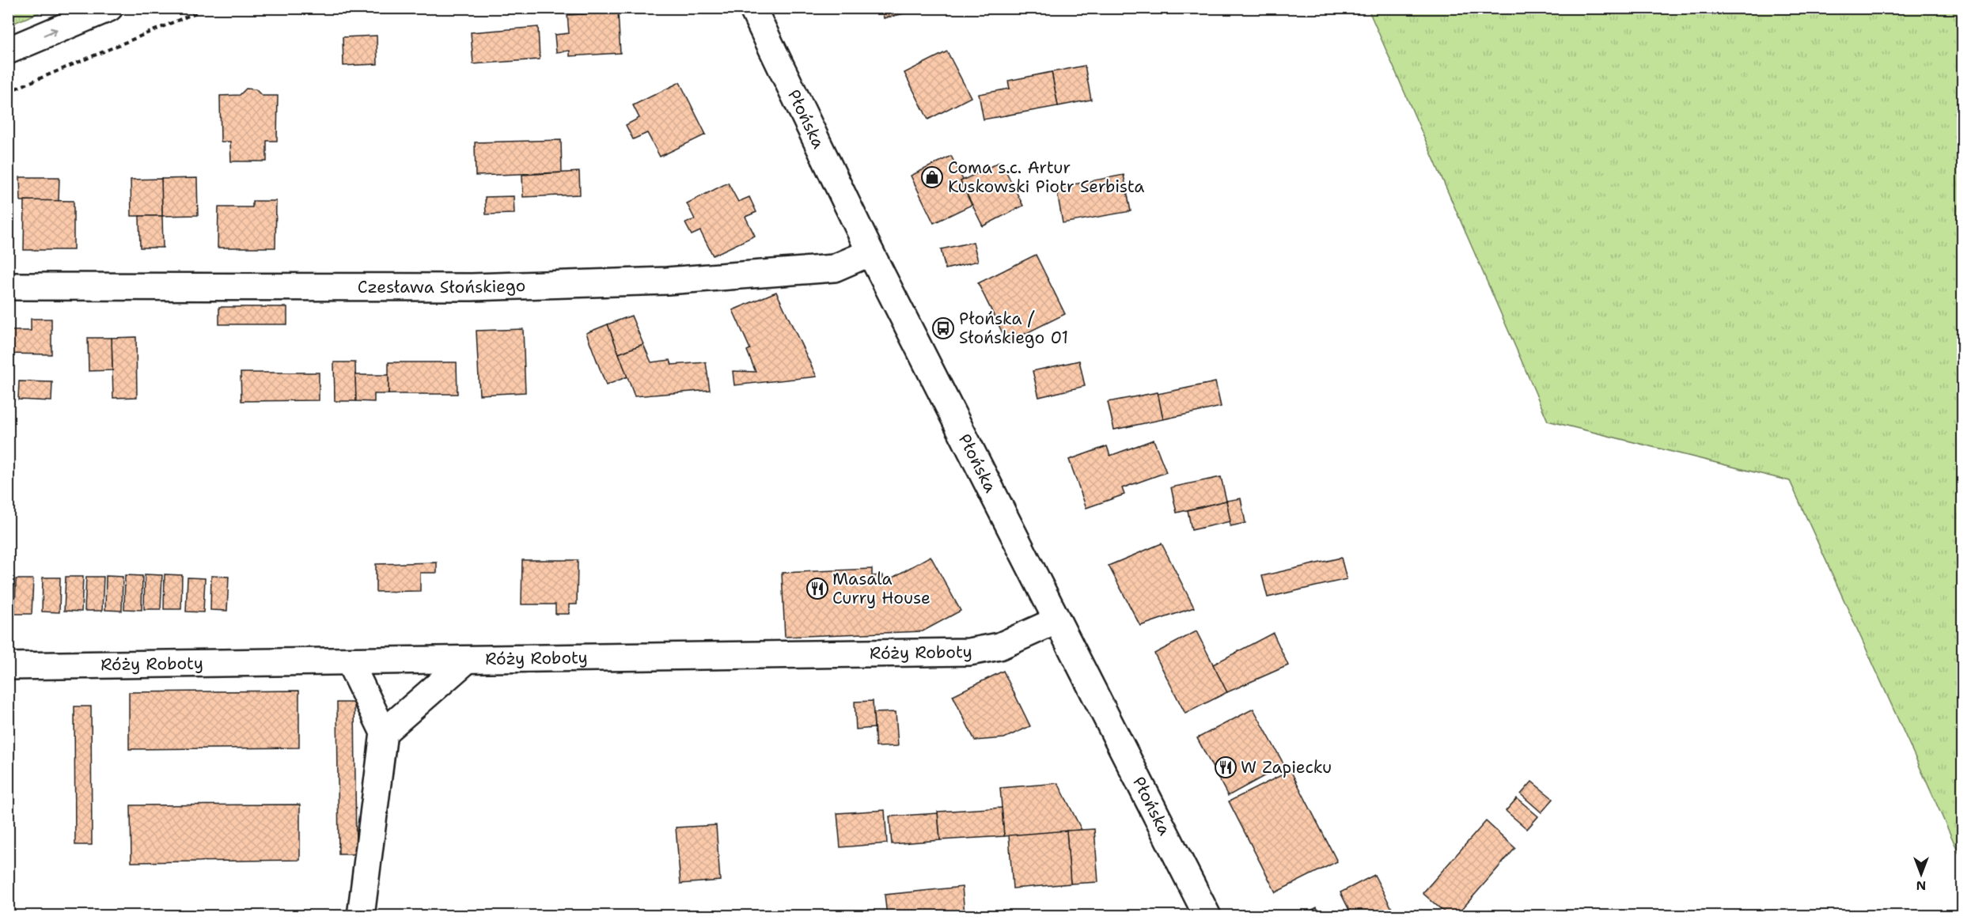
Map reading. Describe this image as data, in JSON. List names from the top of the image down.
{
  "streets": {
    "street": ["Płońska", "Czesława Słońskiego", "Róży Roboty"]
  },
  "crossings": [
    ["Płońska", "Czesława Słońskiego"],
    ["Płońska", "Róży Roboty"]
  ],
  "places": {
    "shop": ["Coma s.c. Artur Kuskowski Piotr Serbista"],
    "bus stop": ["Płońska / Słońskiego 01"],
    "restaurant": ["Masala Curry House", "W Zapiecku"]
  },
  "north": "bottom"
}
